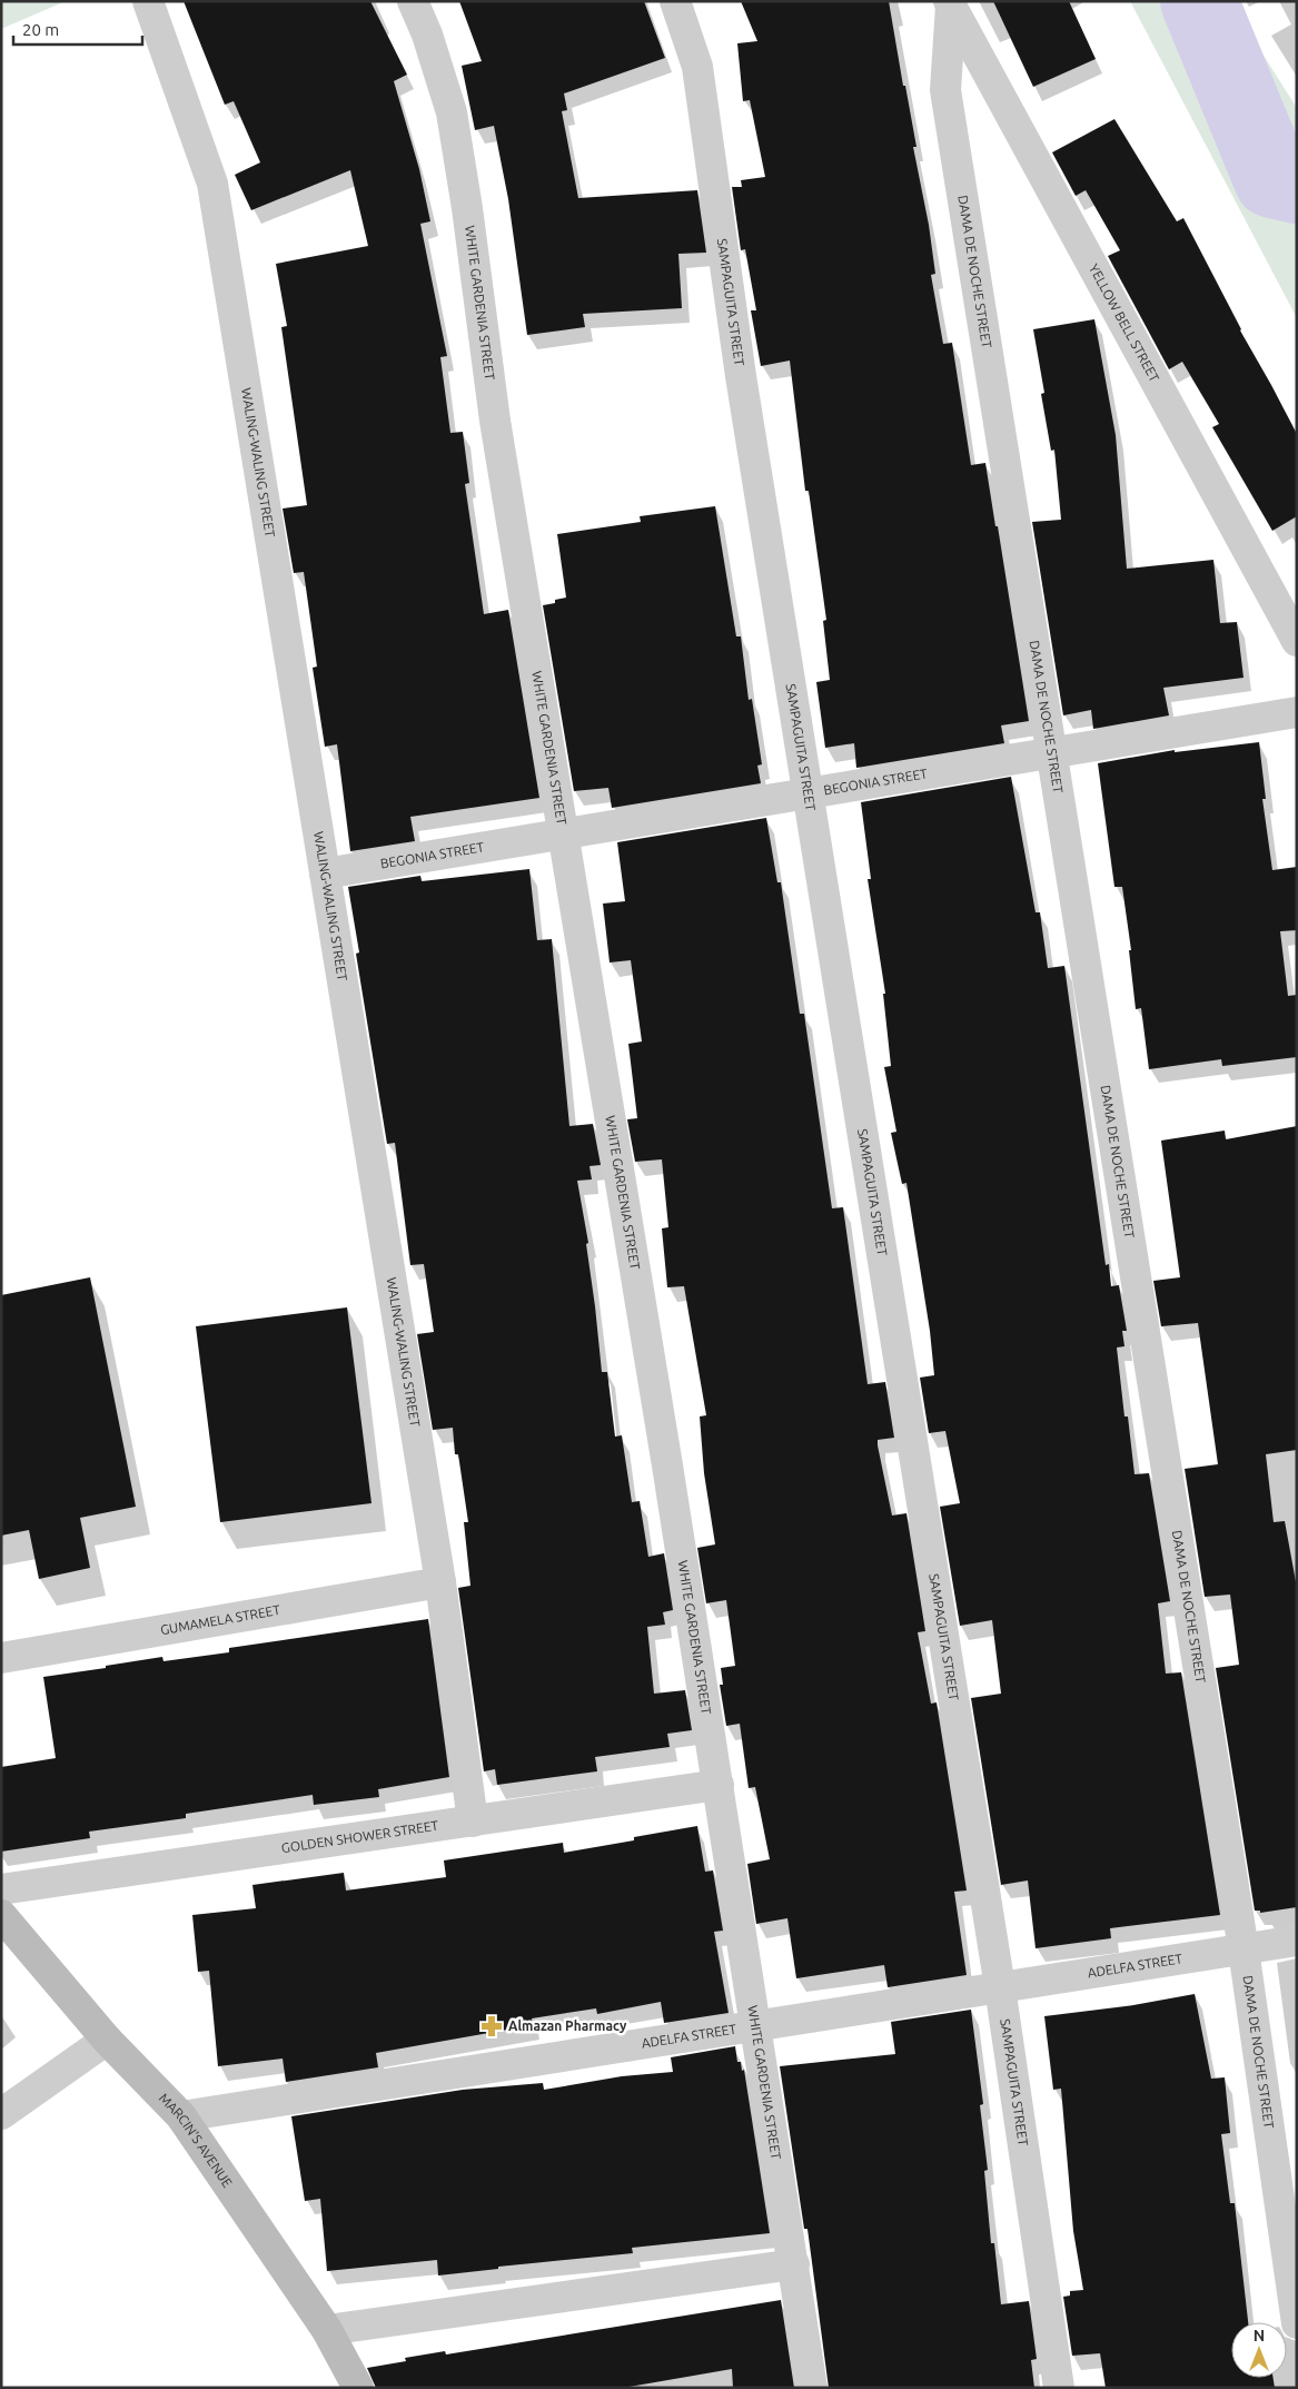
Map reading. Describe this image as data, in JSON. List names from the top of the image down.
{
  "streets": {
    "main road": ["MARCIN'S AVENUE"],
    "street": [
      "DAMA DE NOCHE STREET",
      "WHITE GARDENIA STREET",
      "SAMPAGUITA STREET",
      "YELLOW BELL STREET",
      "WALING-WALING STREET",
      "BEGONIA STREET",
      "GUMAMELA STREET",
      "GOLDEN SHOWER STREET",
      "ADELFA STREET"
    ]
  },
  "crossings": [
    ["DAMA DE NOCHE STREET", "YELLOW BELL STREET"],
    ["DAMA DE NOCHE STREET", "BEGONIA STREET"],
    ["DAMA DE NOCHE STREET", "ADELFA STREET"],
    ["WHITE GARDENIA STREET", "BEGONIA STREET"],
    ["WHITE GARDENIA STREET", "GOLDEN SHOWER STREET"],
    ["WHITE GARDENIA STREET", "ADELFA STREET"],
    ["SAMPAGUITA STREET", "BEGONIA STREET"],
    ["SAMPAGUITA STREET", "ADELFA STREET"],
    ["WALING-WALING STREET", "BEGONIA STREET"],
    ["WALING-WALING STREET", "GUMAMELA STREET"],
    ["WALING-WALING STREET", "GOLDEN SHOWER STREET"],
    ["ADELFA STREET", "MARCIN'S AVENUE"]
  ],
  "places": {
    "pharmacy": ["Almazan Pharmacy"]
  },
  "scale_bar": "20 m",
  "north": "top"
}
